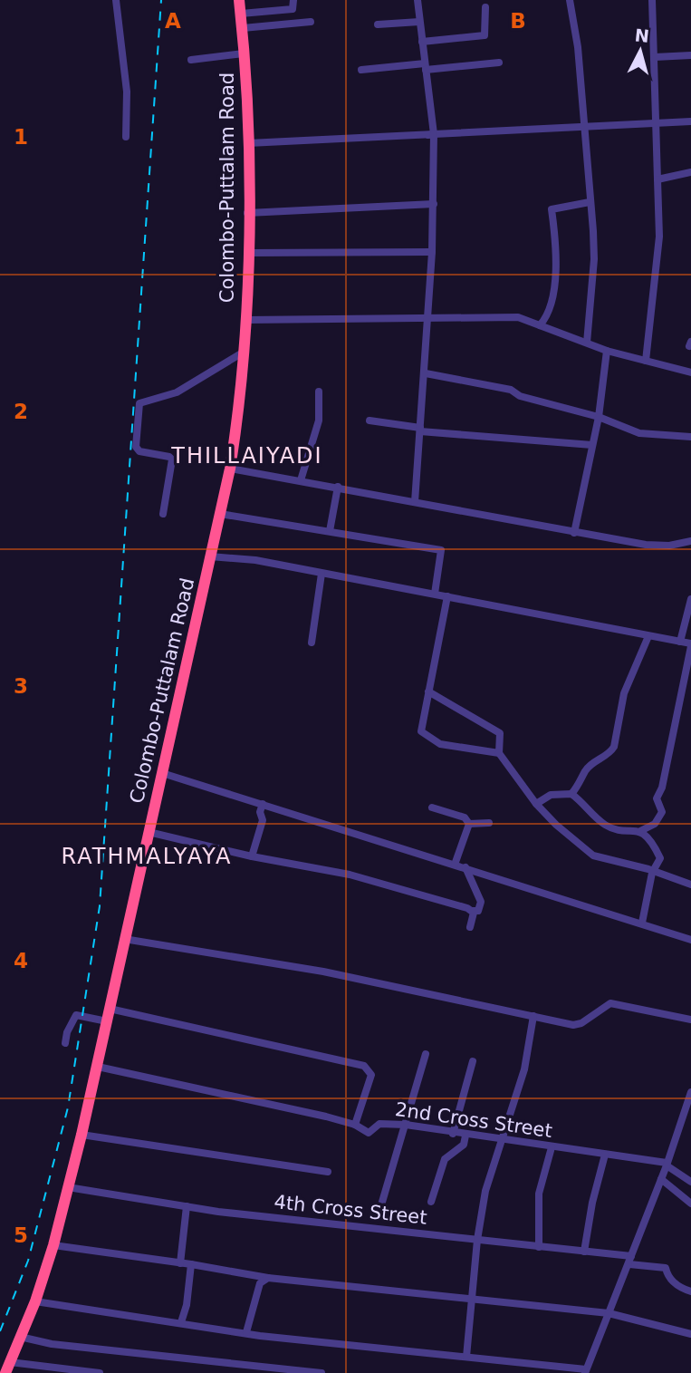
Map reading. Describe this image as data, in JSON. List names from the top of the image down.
{
  "streets": {
    "highway": ["Colombo-Puttalam Road"],
    "street": ["2nd Cross Street", "4th Cross Street"]
  },
  "crossings": [
    ["Colombo-Puttalam Road", "2nd Cross Street"],
    ["Colombo-Puttalam Road", "4th Cross Street"]
  ],
  "districts": ["THILLAIYADI", "RATHMALYAYA"],
  "north": "top",
  "grid": {
    "columns": ["A", "B"],
    "rows": [
      "1",
      "2",
      "3",
      "4",
      "5"
    ]
  }
}
